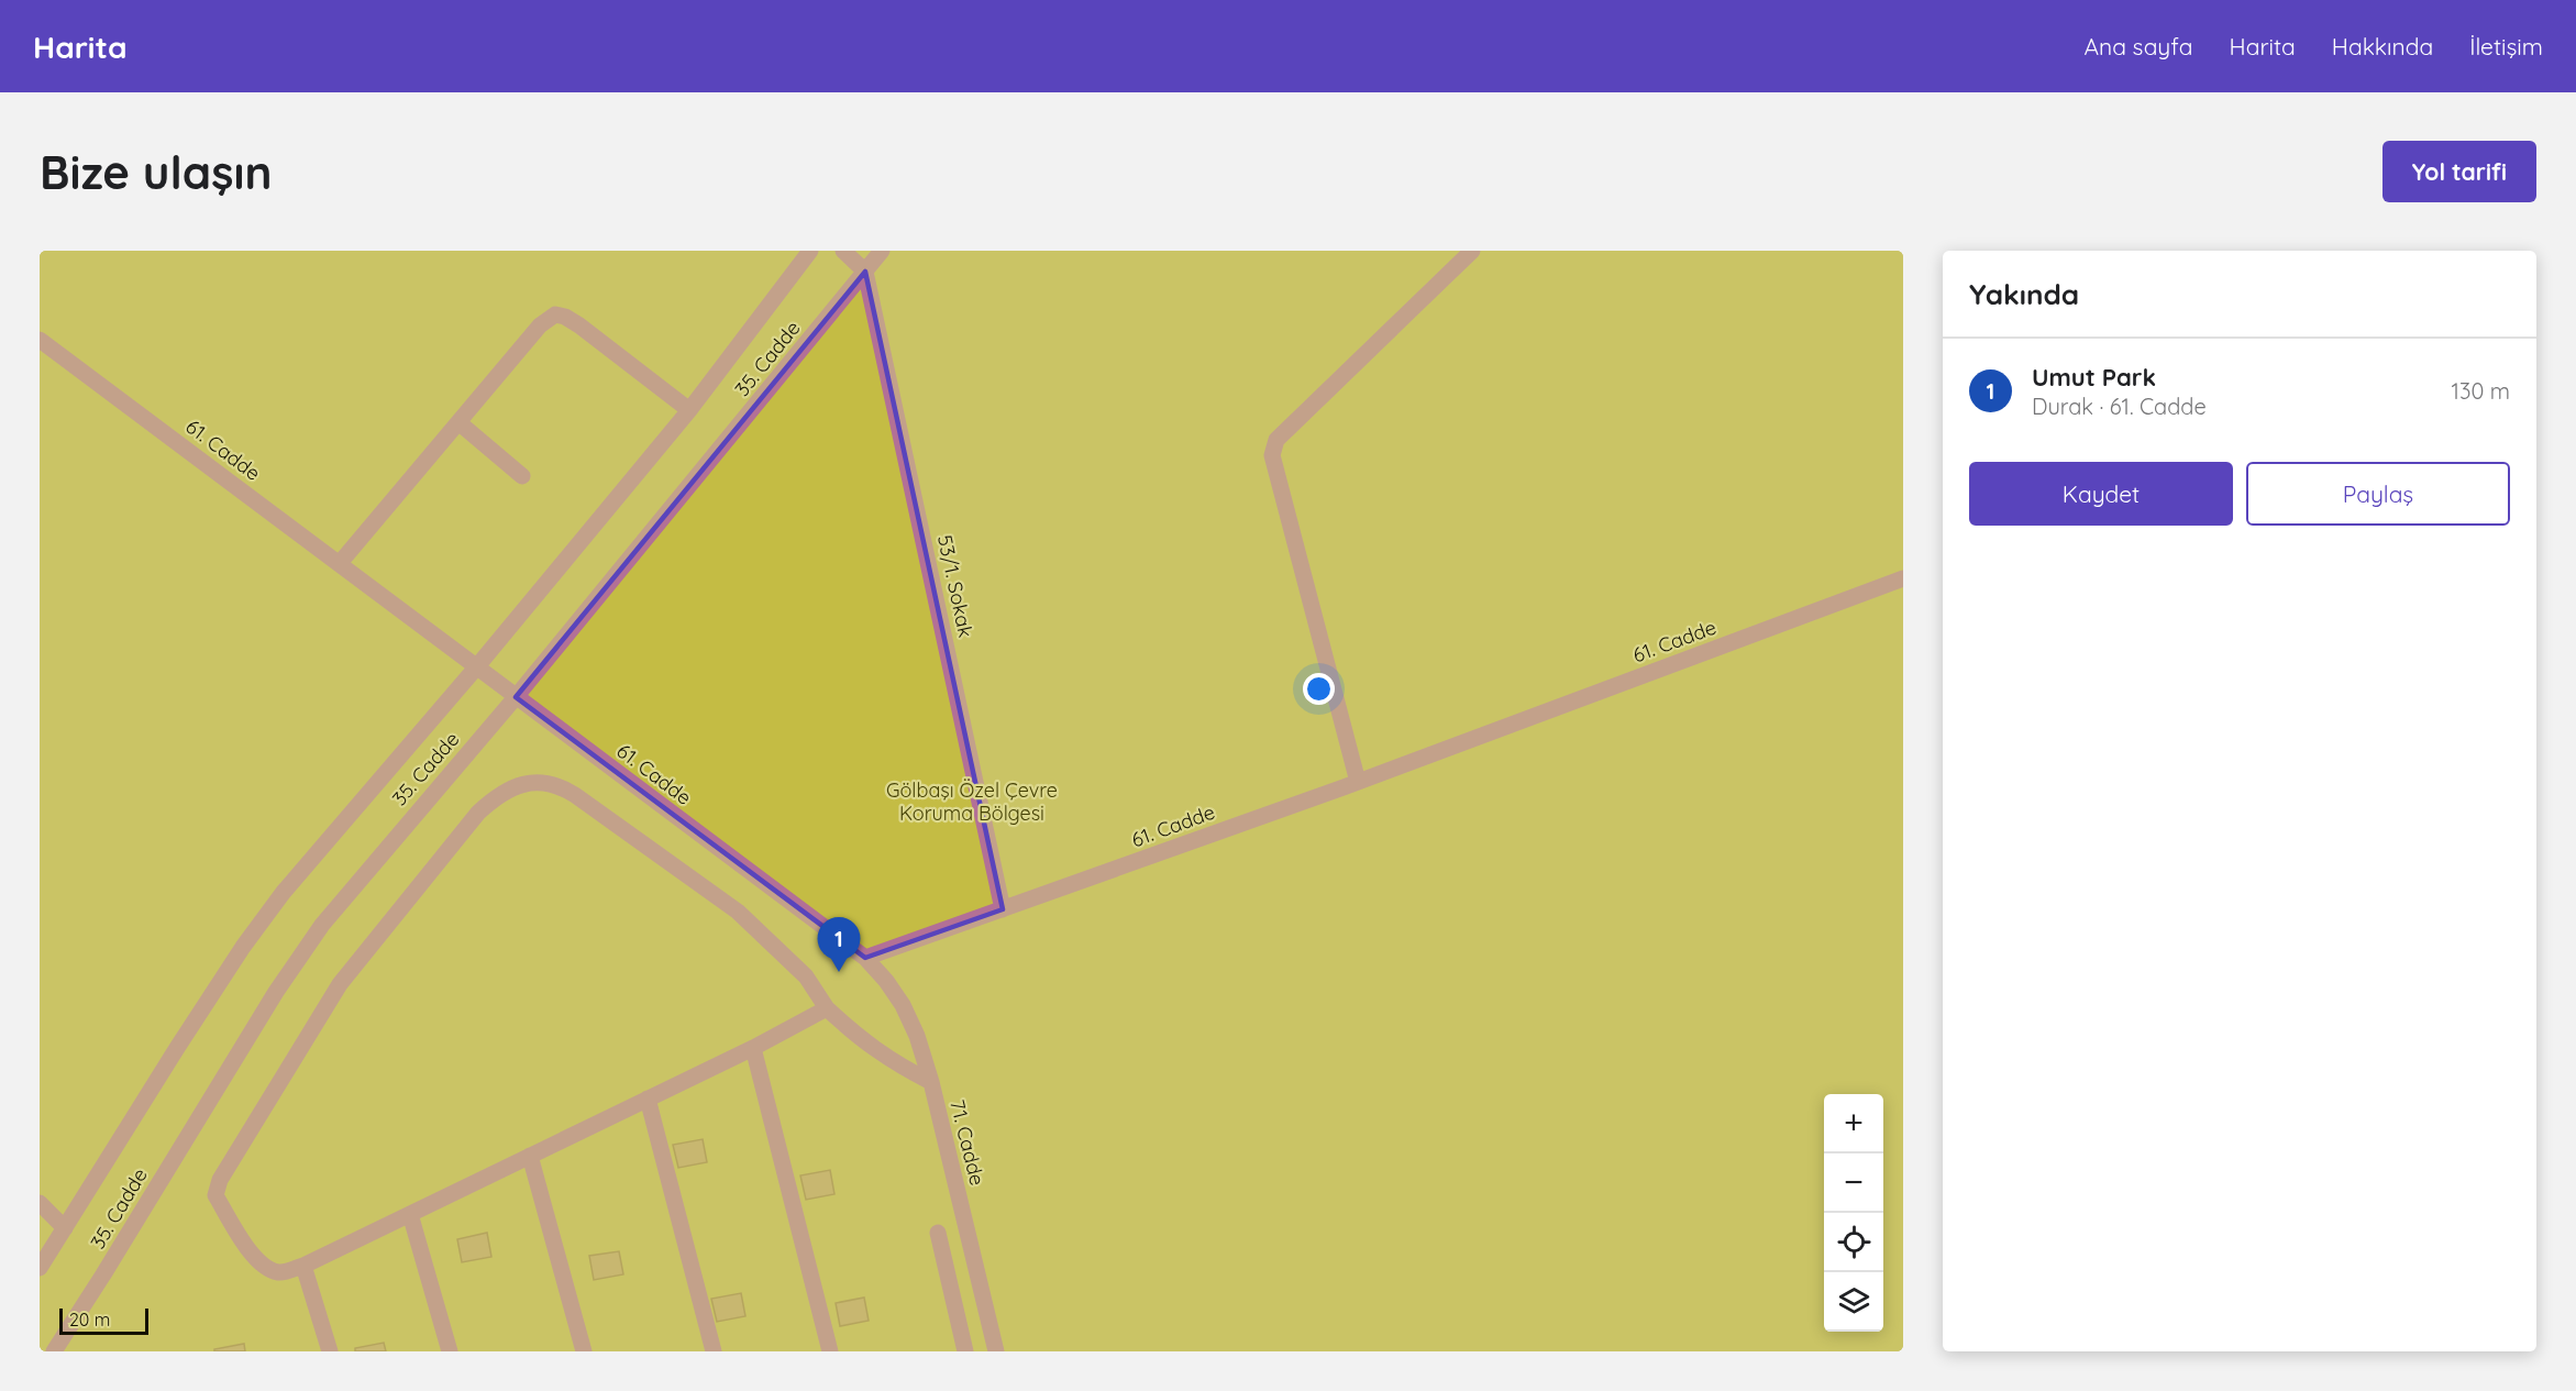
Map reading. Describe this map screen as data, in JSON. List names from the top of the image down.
{
  "streets": {
    "street": [
      "35. Cadde",
      "61. Cadde",
      "53/1. Sokak",
      "71. Cadde"
    ]
  },
  "crossings": [
    ["35. Cadde", "61. Cadde"],
    ["35. Cadde", "53/1. Sokak"],
    ["61. Cadde", "53/1. Sokak"],
    ["61. Cadde", "71. Cadde"]
  ],
  "parks": ["Gölbaşı Özel Çevre Koruma Bölgesi"],
  "scale_bar": "20 m",
  "page": {
    "header": "Harita",
    "nav": [
      "Ana sayfa",
      "Harita",
      "Hakkında",
      "İletişim"
    ],
    "buttons": [
      "Yol tarifi",
      ["Kaydet", "Paylaş"]
    ],
    "title": "Bize ulaşın",
    "heading": "Yakında",
    "list": [
      {
        "mark": "1",
        "name": "Umut Park",
        "note": "Durak · 61. Cadde",
        "value": "130 m"
      }
    ],
    "pins": "1",
    "map_buttons": ["+", "−"],
    "scale": "20 m"
  }
}
